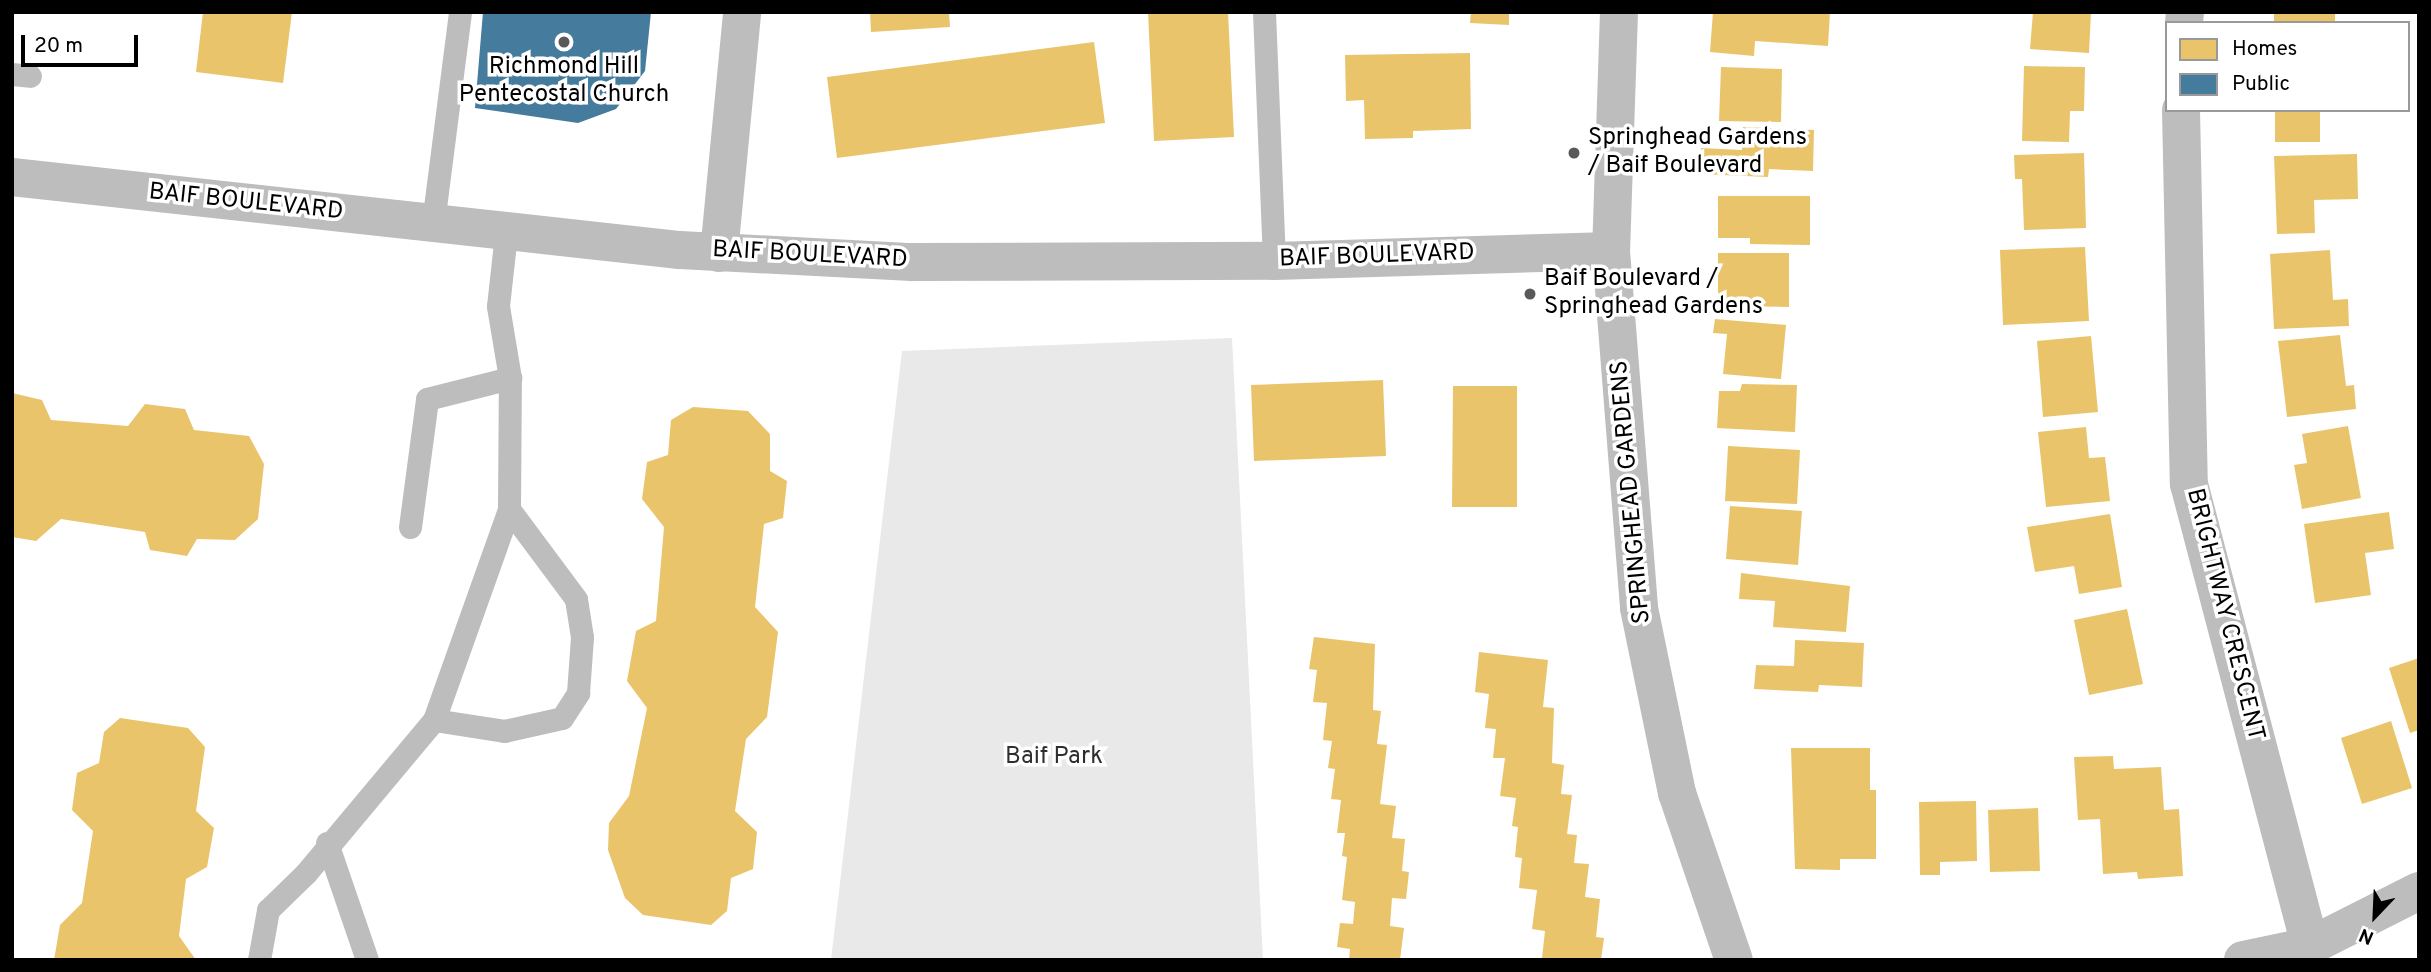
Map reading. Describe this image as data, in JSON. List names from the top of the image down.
{
  "streets": {
    "street": ["BAIF BOULEVARD", "SPRINGHEAD GARDENS", "BRIGHTWAY CRESCENT"]
  },
  "crossings": [
    ["BAIF BOULEVARD", "SPRINGHEAD GARDENS"]
  ],
  "parks": ["Baif Park"],
  "places": ["Richmond Hill Pentecostal Church", "Springhead Gardens / Baif Boulevard", "Baif Boulevard / Springhead Gardens"],
  "legend": ["Homes", "Public"],
  "scale_bar": "20 m",
  "north": "bottom left"
}
